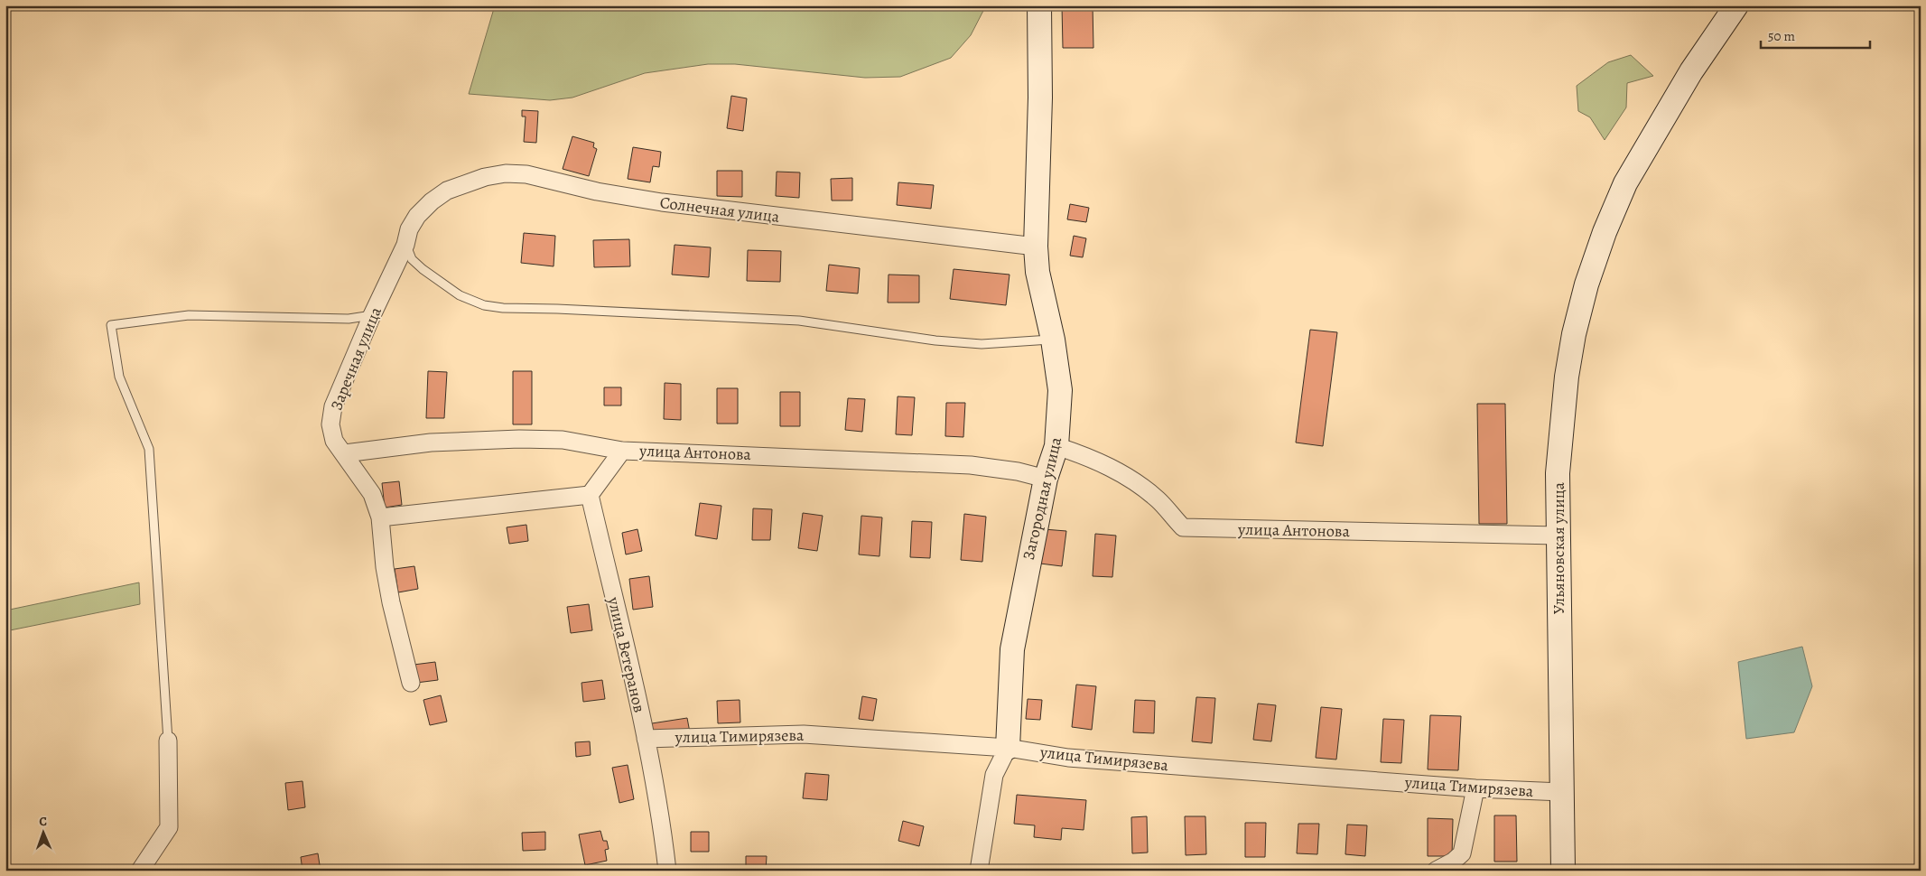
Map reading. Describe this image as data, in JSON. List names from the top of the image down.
{
  "streets": {
    "main road": ["Загородная улица", "Ульяновская улица"],
    "street": [
      "Солнечная улица",
      "Заречная улица",
      "улица Антонова",
      "улица Ветеранов",
      "улица Тимирязева"
    ]
  },
  "crossings": [
    ["Солнечная улица", "Заречная улица"],
    ["Солнечная улица", "Загородная улица"],
    ["Заречная улица", "улица Антонова"],
    ["улица Антонова", "Загородная улица"],
    ["улица Антонова", "Ульяновская улица"],
    ["Загородная улица", "улица Тимирязева"],
    ["Ульяновская улица", "улица Тимирязева"],
    ["улица Ветеранов", "улица Тимирязева"]
  ],
  "scale_bar": "50 m",
  "north": "top"
}
